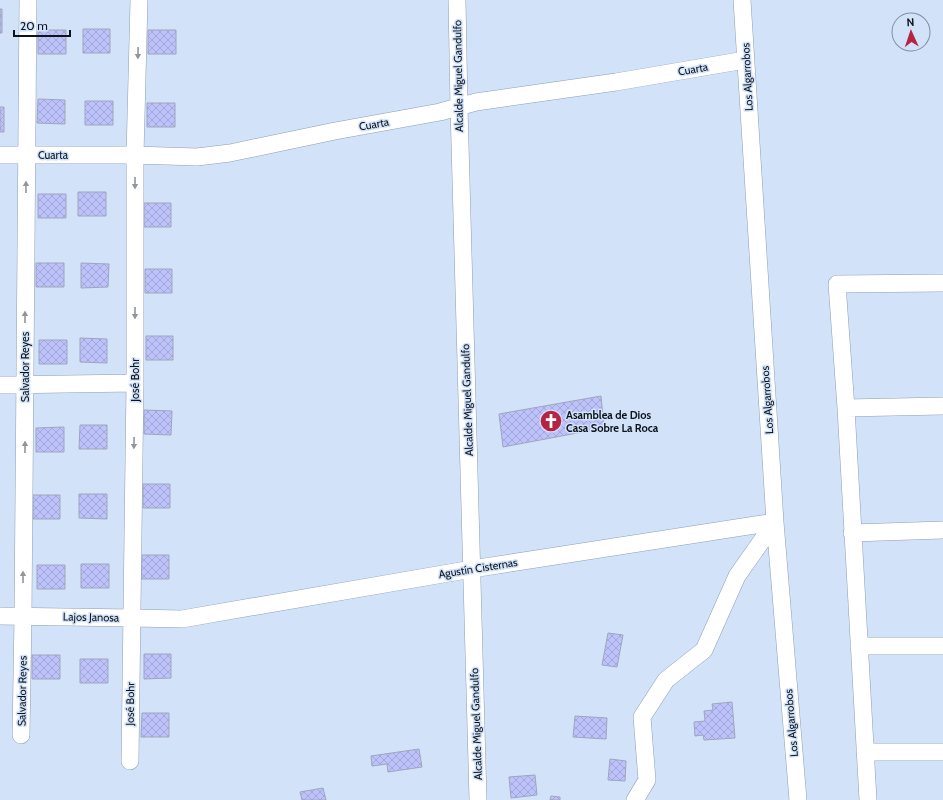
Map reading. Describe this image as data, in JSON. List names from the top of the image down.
{
  "streets": {
    "street": [
      "Cuarta",
      "Alcalde Miguel Gandulfo",
      "Los Algarrobos",
      "Salvador Reyes",
      "José Bohr",
      "Agustín Cisternas",
      "Lajos Janosa"
    ]
  },
  "crossings": [
    ["Cuarta", "Alcalde Miguel Gandulfo"],
    ["Cuarta", "Los Algarrobos"],
    ["Cuarta", "Salvador Reyes"],
    ["Cuarta", "José Bohr"],
    ["Alcalde Miguel Gandulfo", "Agustín Cisternas"],
    ["Los Algarrobos", "Agustín Cisternas"],
    ["Salvador Reyes", "Lajos Janosa"],
    ["José Bohr", "Lajos Janosa"],
    ["Agustín Cisternas", "Lajos Janosa"]
  ],
  "one_way": ["Salvador Reyes", "José Bohr"],
  "places": {
    "church": ["Asamblea de Dios Casa Sobre La Roca"]
  },
  "scale_bar": "20 m",
  "north": "top"
}
